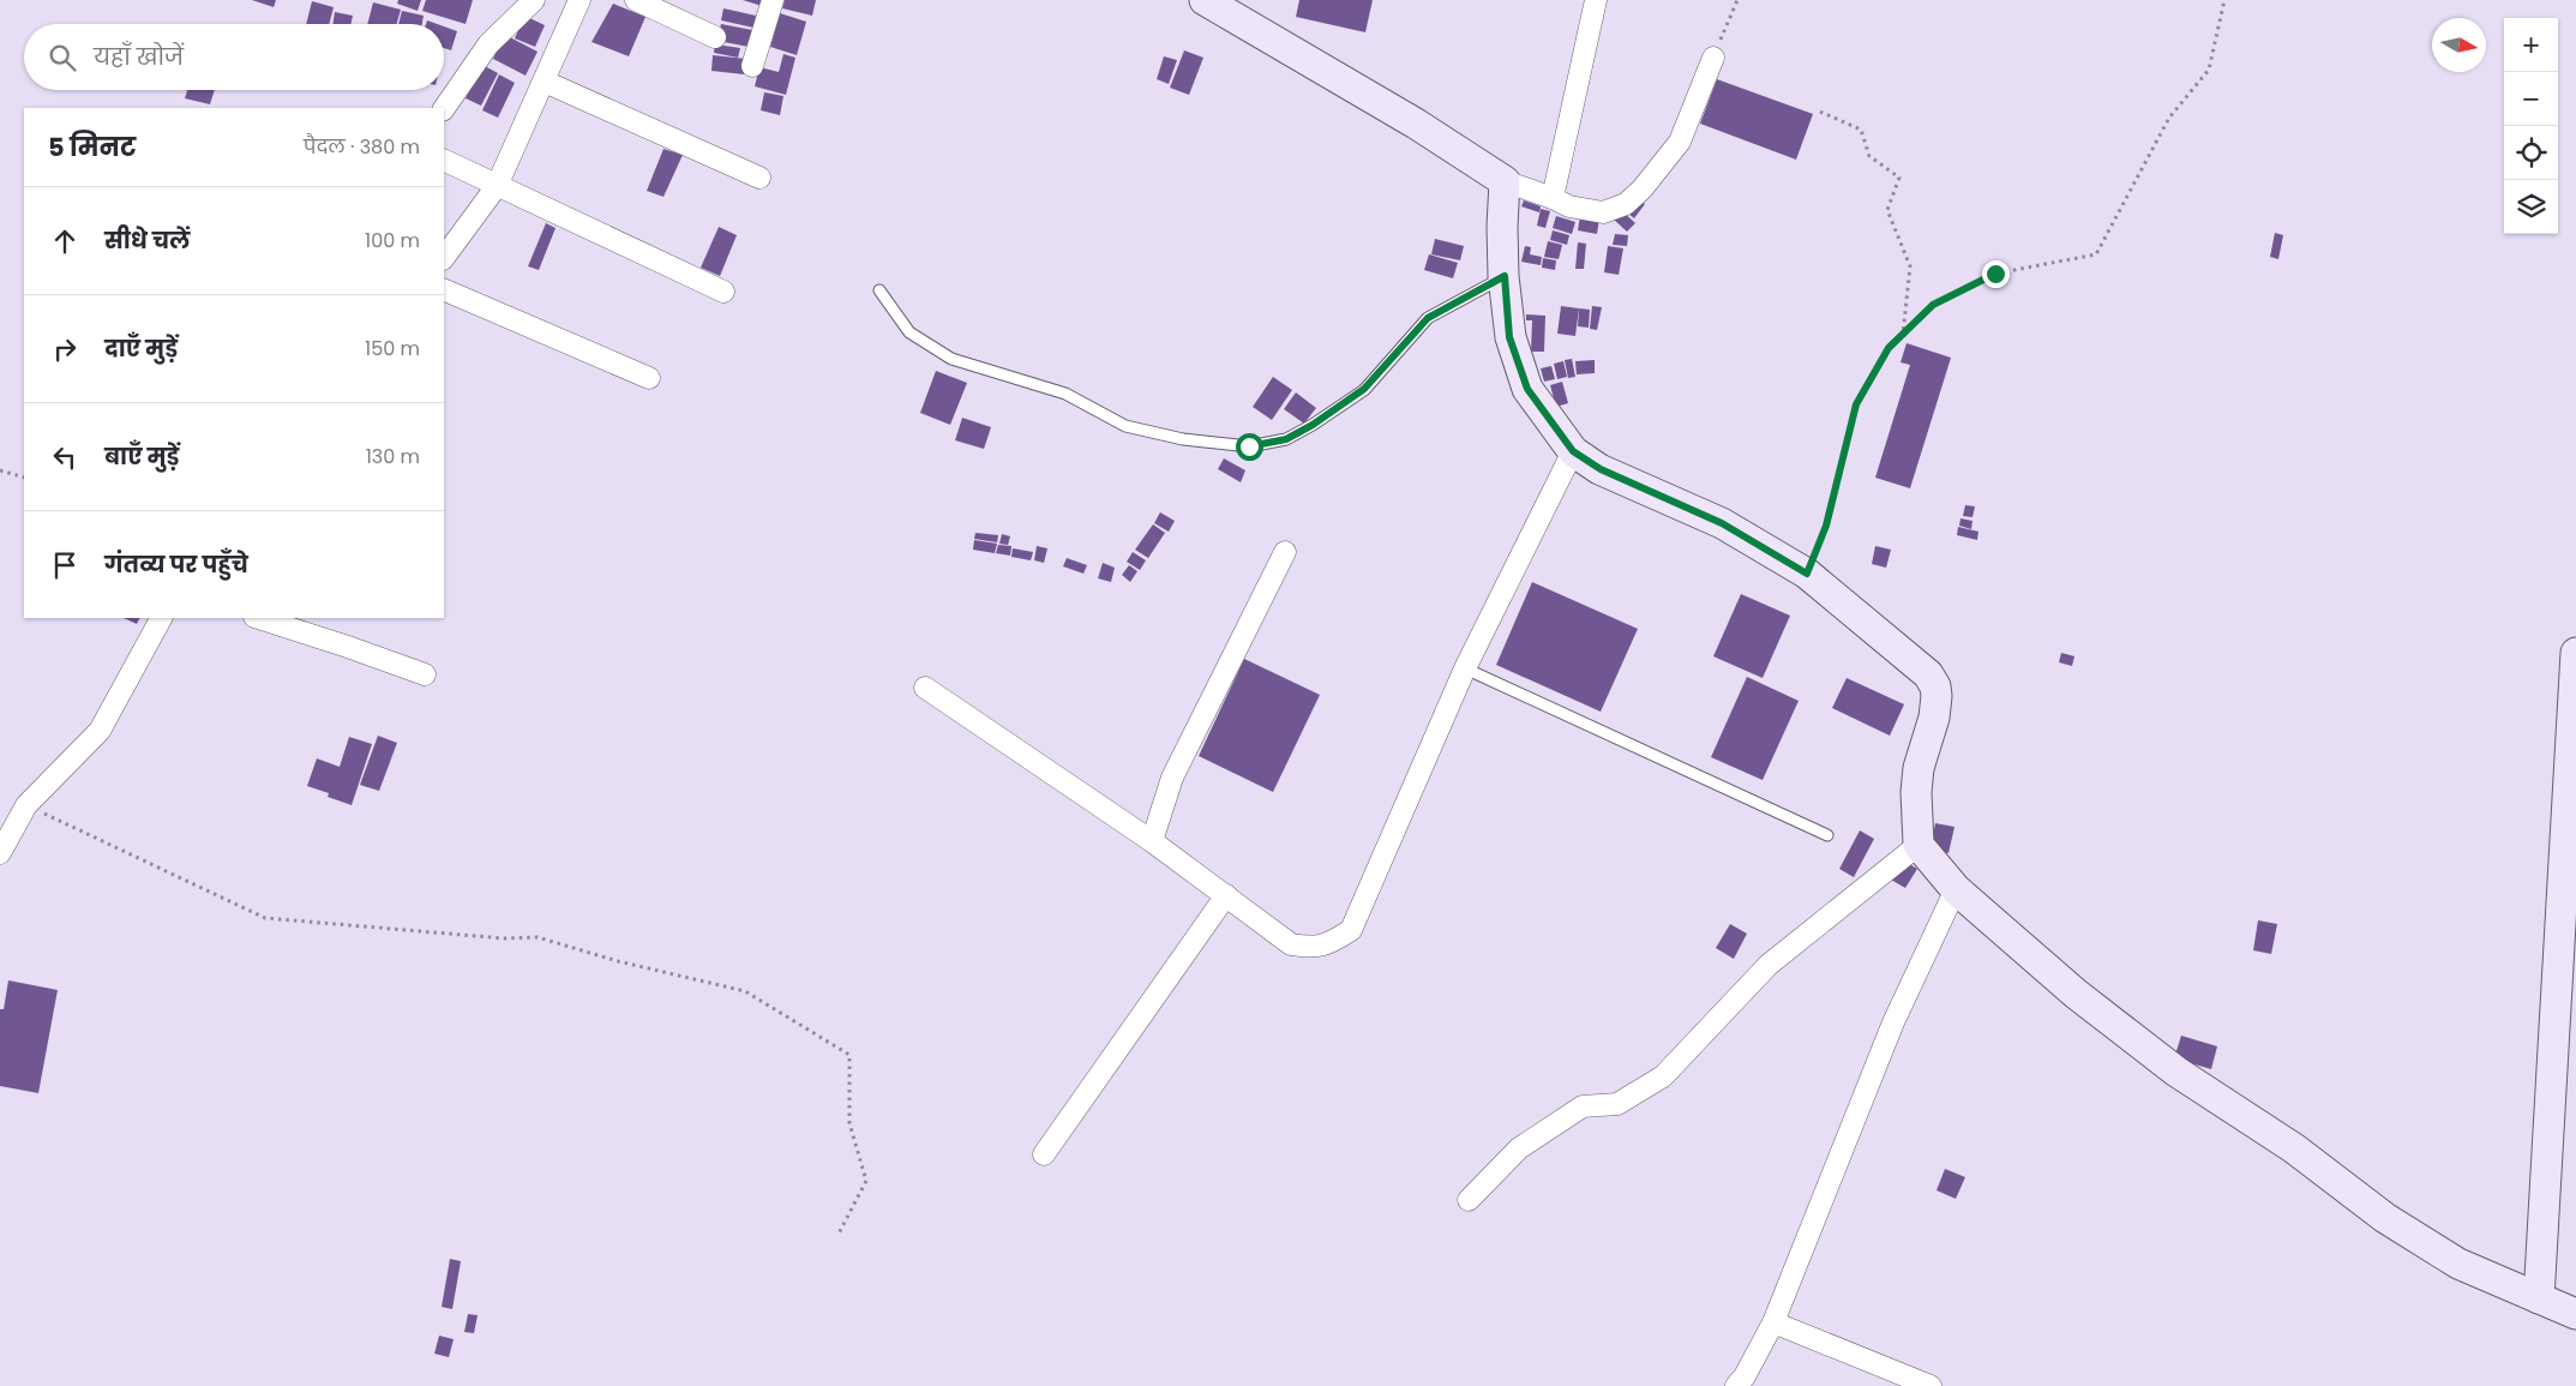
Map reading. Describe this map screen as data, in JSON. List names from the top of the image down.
{
  "north": "right",
  "page": {
    "map_buttons": ["+", "−"],
    "search": "यहाँ खोजें",
    "heading": ["5 मिनट", "पैदल · 380 m"],
    "list": [
      ["सीधे चलें", "100 m"],
      ["दाएँ मुड़ें", "150 m"],
      ["बाएँ मुड़ें", "130 m"],
      "गंतव्य पर पहुँचे"
    ]
  }
}
